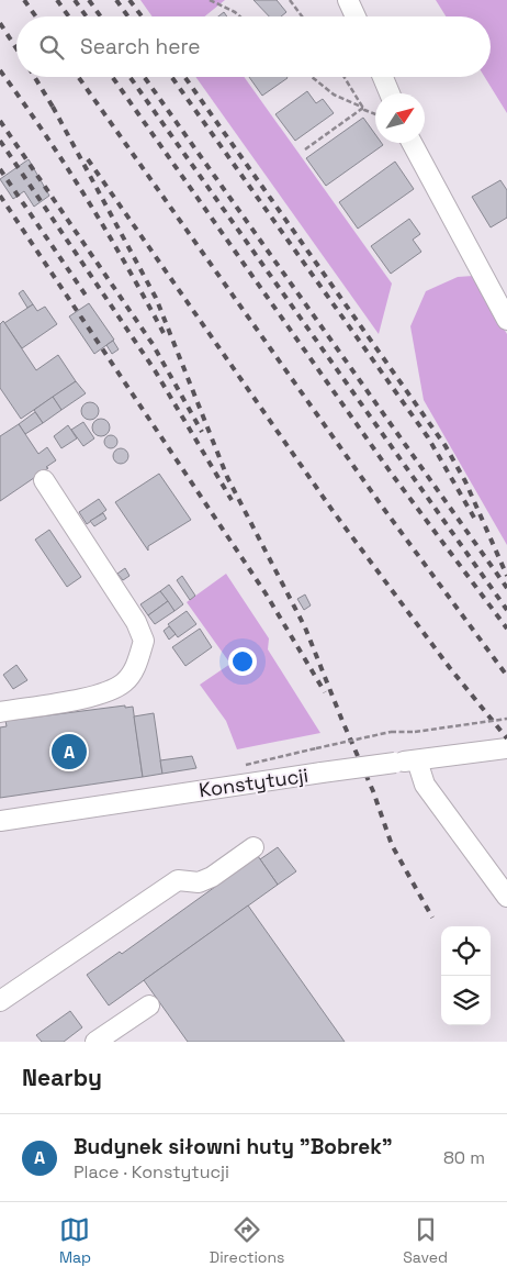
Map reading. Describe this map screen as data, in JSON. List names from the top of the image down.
{
  "streets": {
    "street": ["Konstytucji"]
  },
  "north": "top right",
  "page": {
    "search": "Search here",
    "pins": "A",
    "heading": "Nearby",
    "list": [
      {
        "mark": "A",
        "name": "Budynek siłowni huty \"Bobrek\"",
        "note": "Place · Konstytucji",
        "value": "80 m"
      }
    ],
    "nav": ["Map", "Directions", "Saved"]
  }
}
